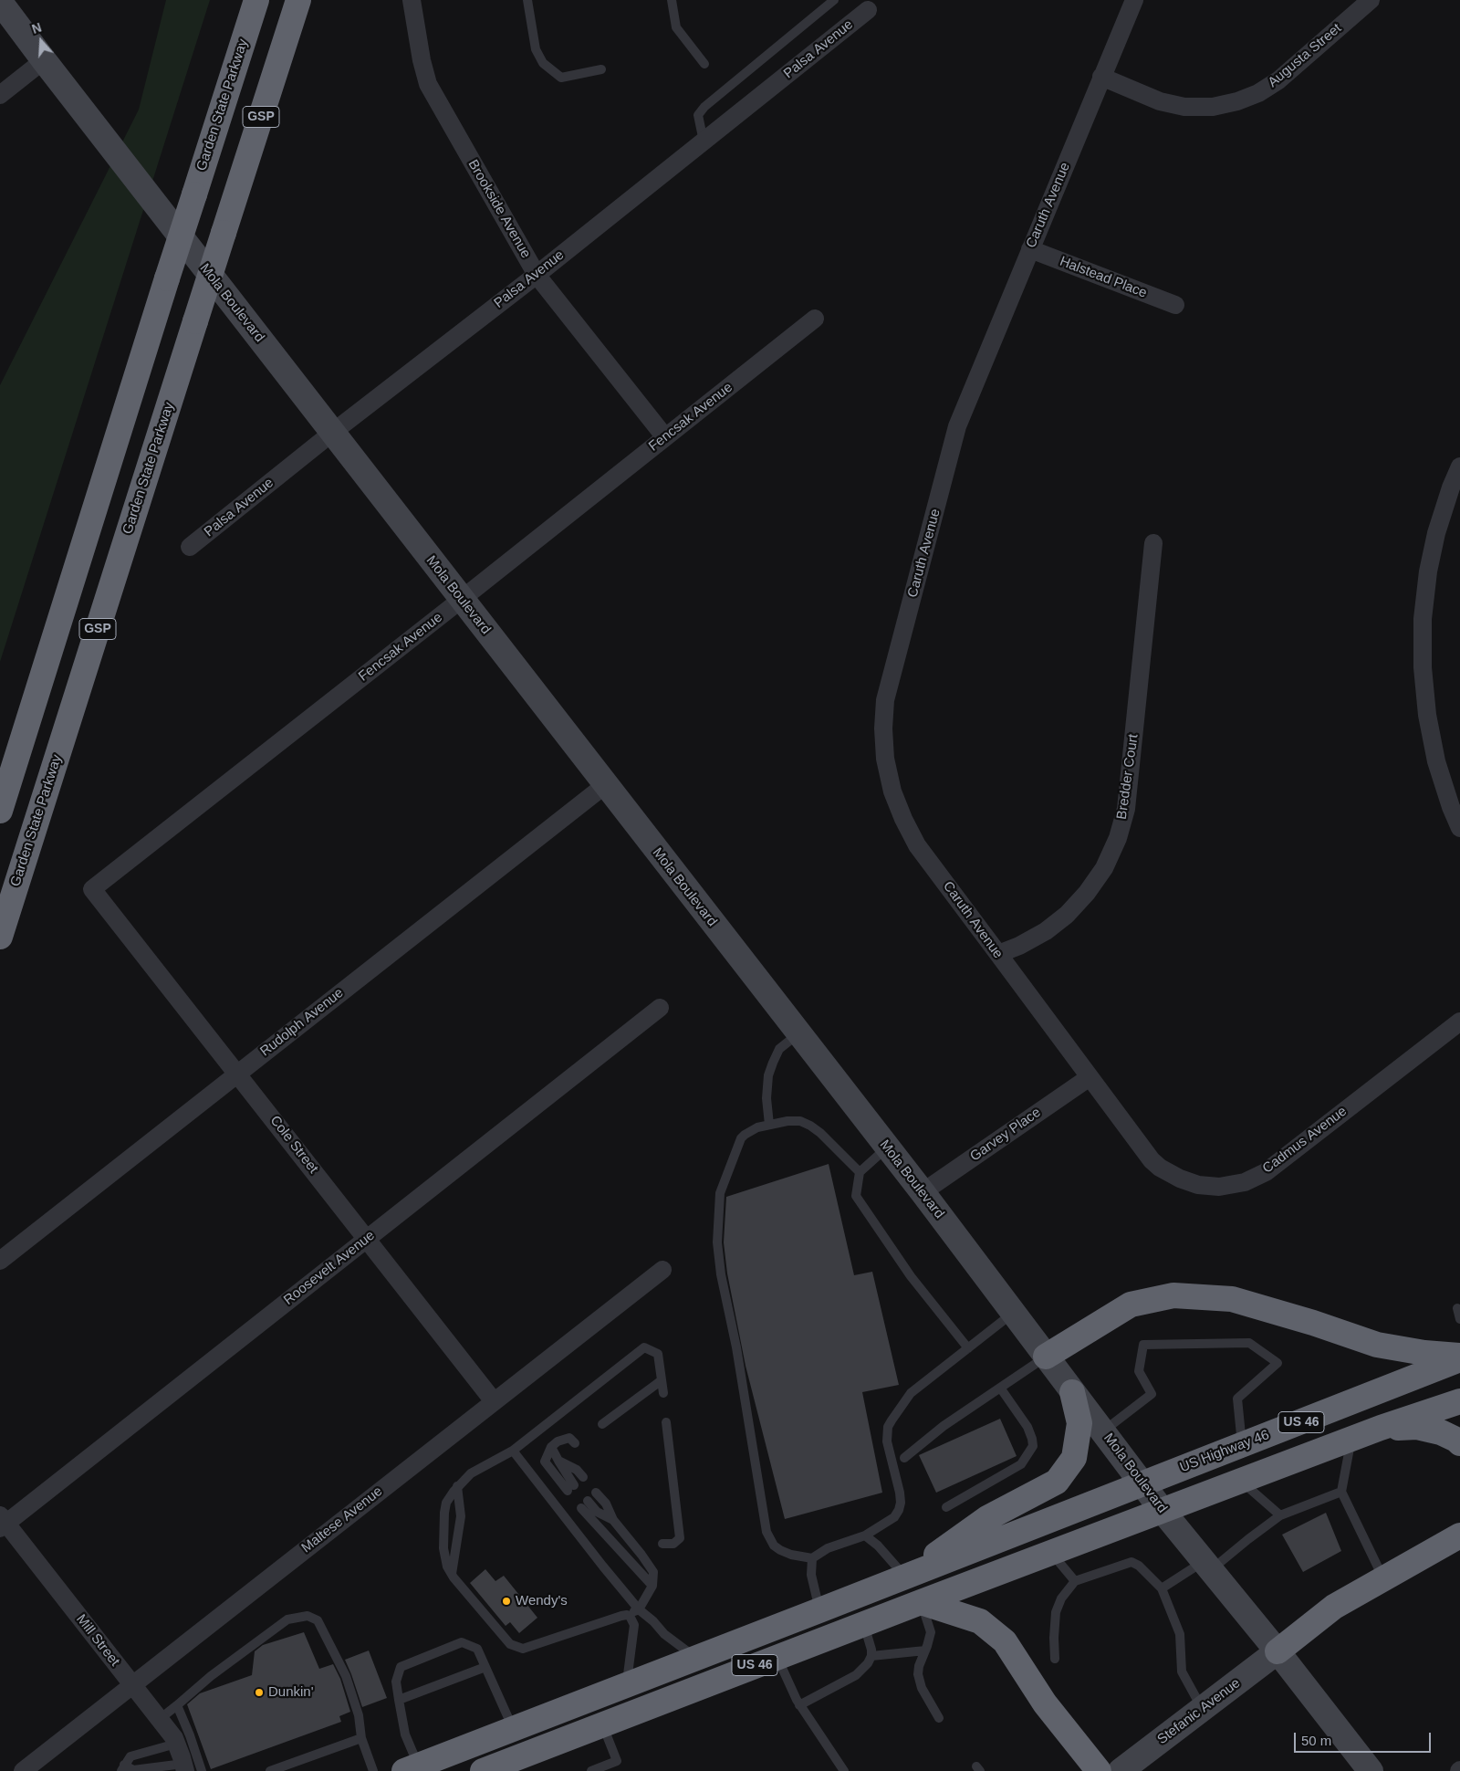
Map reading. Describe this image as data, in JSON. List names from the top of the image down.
{
  "streets": {
    "highway": [
      "Garden State Parkway",
      "GSP",
      "US 46",
      "US Highway 46"
    ],
    "street": [
      "Palsa Avenue",
      "Augusta Street",
      "Caruth Avenue",
      "Brookside Avenue",
      "Halstead Place",
      "Mola Boulevard",
      "Fencsak Avenue",
      "Bredder Court",
      "Rudolph Avenue",
      "Garvey Place",
      "Cadmus Avenue",
      "Cole Street",
      "Roosevelt Avenue",
      "Maltese Avenue",
      "Mill Street",
      "Stefanic Avenue"
    ]
  },
  "crossings": [
    ["Palsa Avenue", "Brookside Avenue"],
    ["Palsa Avenue", "Mola Boulevard"],
    ["Augusta Street", "Caruth Avenue"],
    ["Caruth Avenue", "Halstead Place"],
    ["Caruth Avenue", "Bredder Court"],
    ["Caruth Avenue", "Garvey Place"],
    ["Caruth Avenue", "Cadmus Avenue"],
    ["Brookside Avenue", "Fencsak Avenue"],
    ["Mola Boulevard", "Fencsak Avenue"],
    ["Mola Boulevard", "Rudolph Avenue"],
    ["Mola Boulevard", "Garvey Place"],
    ["Mola Boulevard", "US 46"],
    ["Mola Boulevard", "US Highway 46"],
    ["Mola Boulevard", "Stefanic Avenue"],
    ["Fencsak Avenue", "Cole Street"],
    ["Rudolph Avenue", "Cole Street"],
    ["Garvey Place", "Cadmus Avenue"],
    ["Cole Street", "Roosevelt Avenue"],
    ["Cole Street", "Maltese Avenue"],
    ["Roosevelt Avenue", "Mill Street"],
    ["US 46", "US Highway 46"],
    ["Maltese Avenue", "Mill Street"]
  ],
  "places": ["Wendy's", "Dunkin'"],
  "scale_bar": "50 m",
  "north": "top"
}
